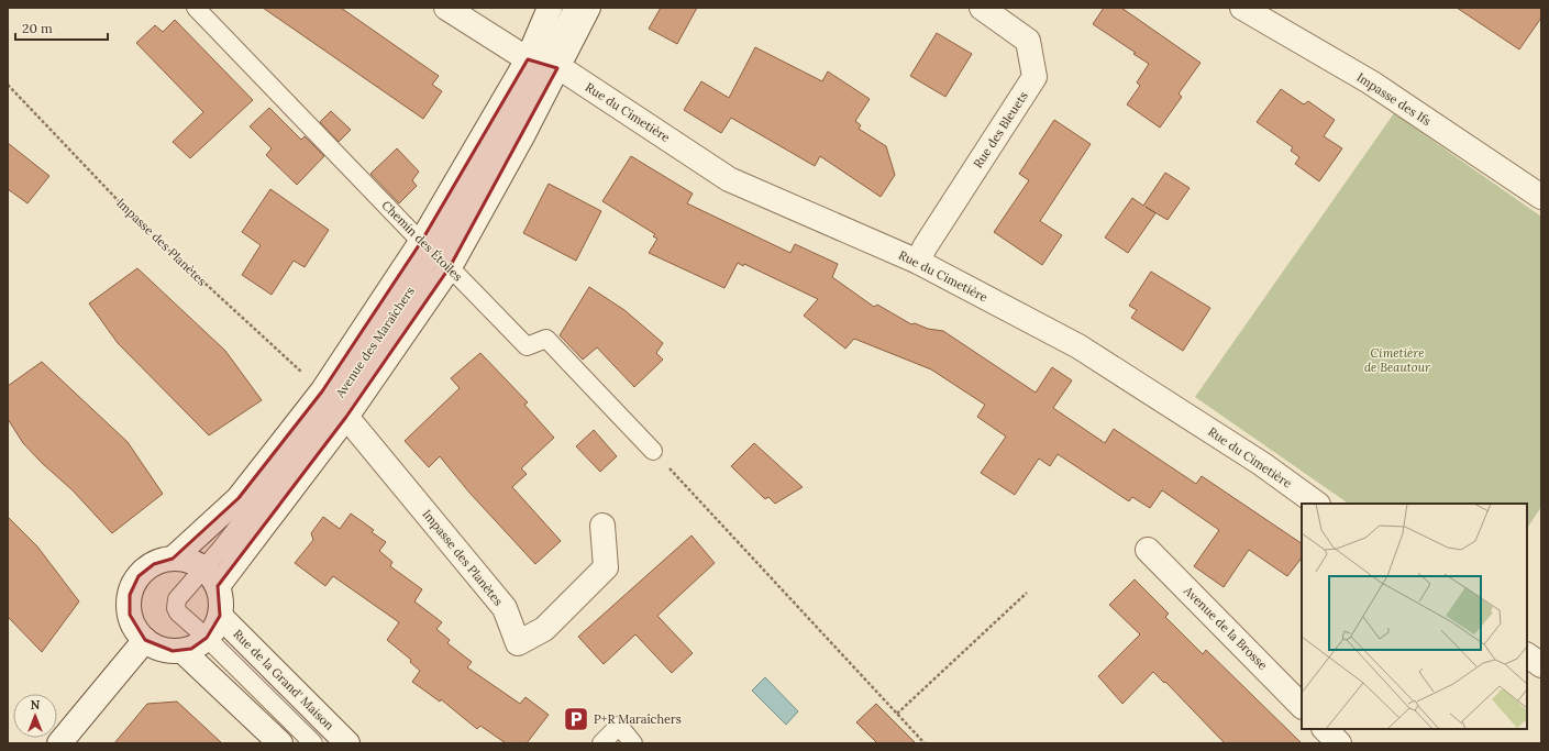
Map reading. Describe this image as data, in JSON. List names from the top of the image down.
{
  "streets": {
    "street": [
      "Impasse des Ifs",
      "Rue du Cimetière",
      "Rue des Bleuets",
      "Impasse des Planètes",
      "Avenue des Maraîchers",
      "Avenue de la Brosse",
      "Rue de la Grand' Maison"
    ],
    "lane": ["Chemin des Étoiles"]
  },
  "crossings": [
    ["Rue du Cimetière", "Rue des Bleuets"],
    ["Rue du Cimetière", "Avenue des Maraîchers"],
    ["Chemin des Étoiles", "Avenue des Maraîchers"],
    ["Impasse des Planètes", "Avenue des Maraîchers"],
    ["Avenue des Maraîchers", "Rue de la Grand' Maison"]
  ],
  "parks": ["Cimetière de Beautour"],
  "places": {
    "parking": ["P+R Maraîchers"]
  },
  "scale_bar": "20 m",
  "north": "top"
}
